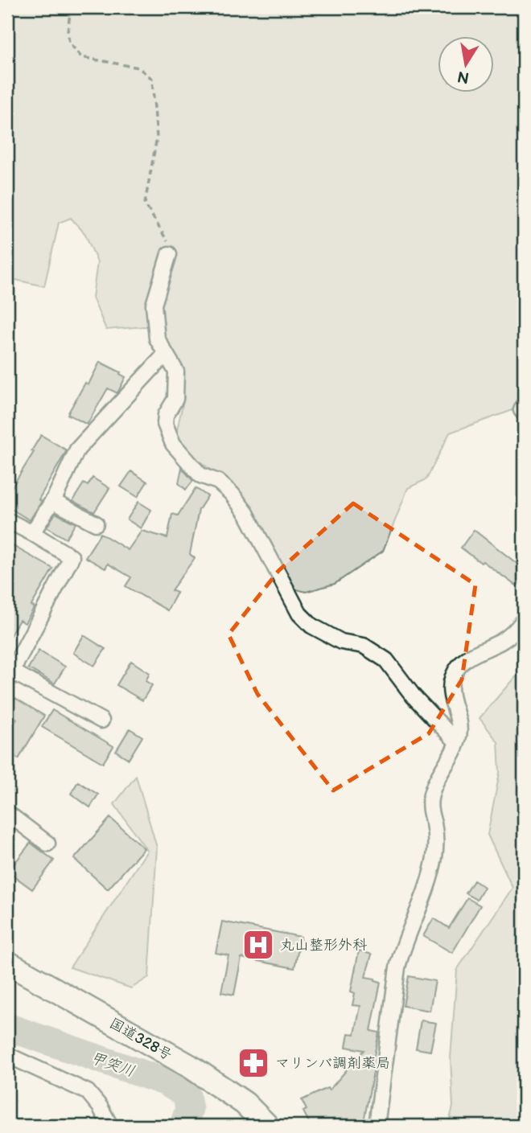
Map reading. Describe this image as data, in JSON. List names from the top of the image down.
{
  "streets": {
    "highway": ["国道328号"]
  },
  "water": ["甲突川"],
  "places": {
    "hospital": ["丸山整形外科"],
    "pharmacy": ["マリンバ調剤薬局"]
  },
  "north": "bottom"
}
